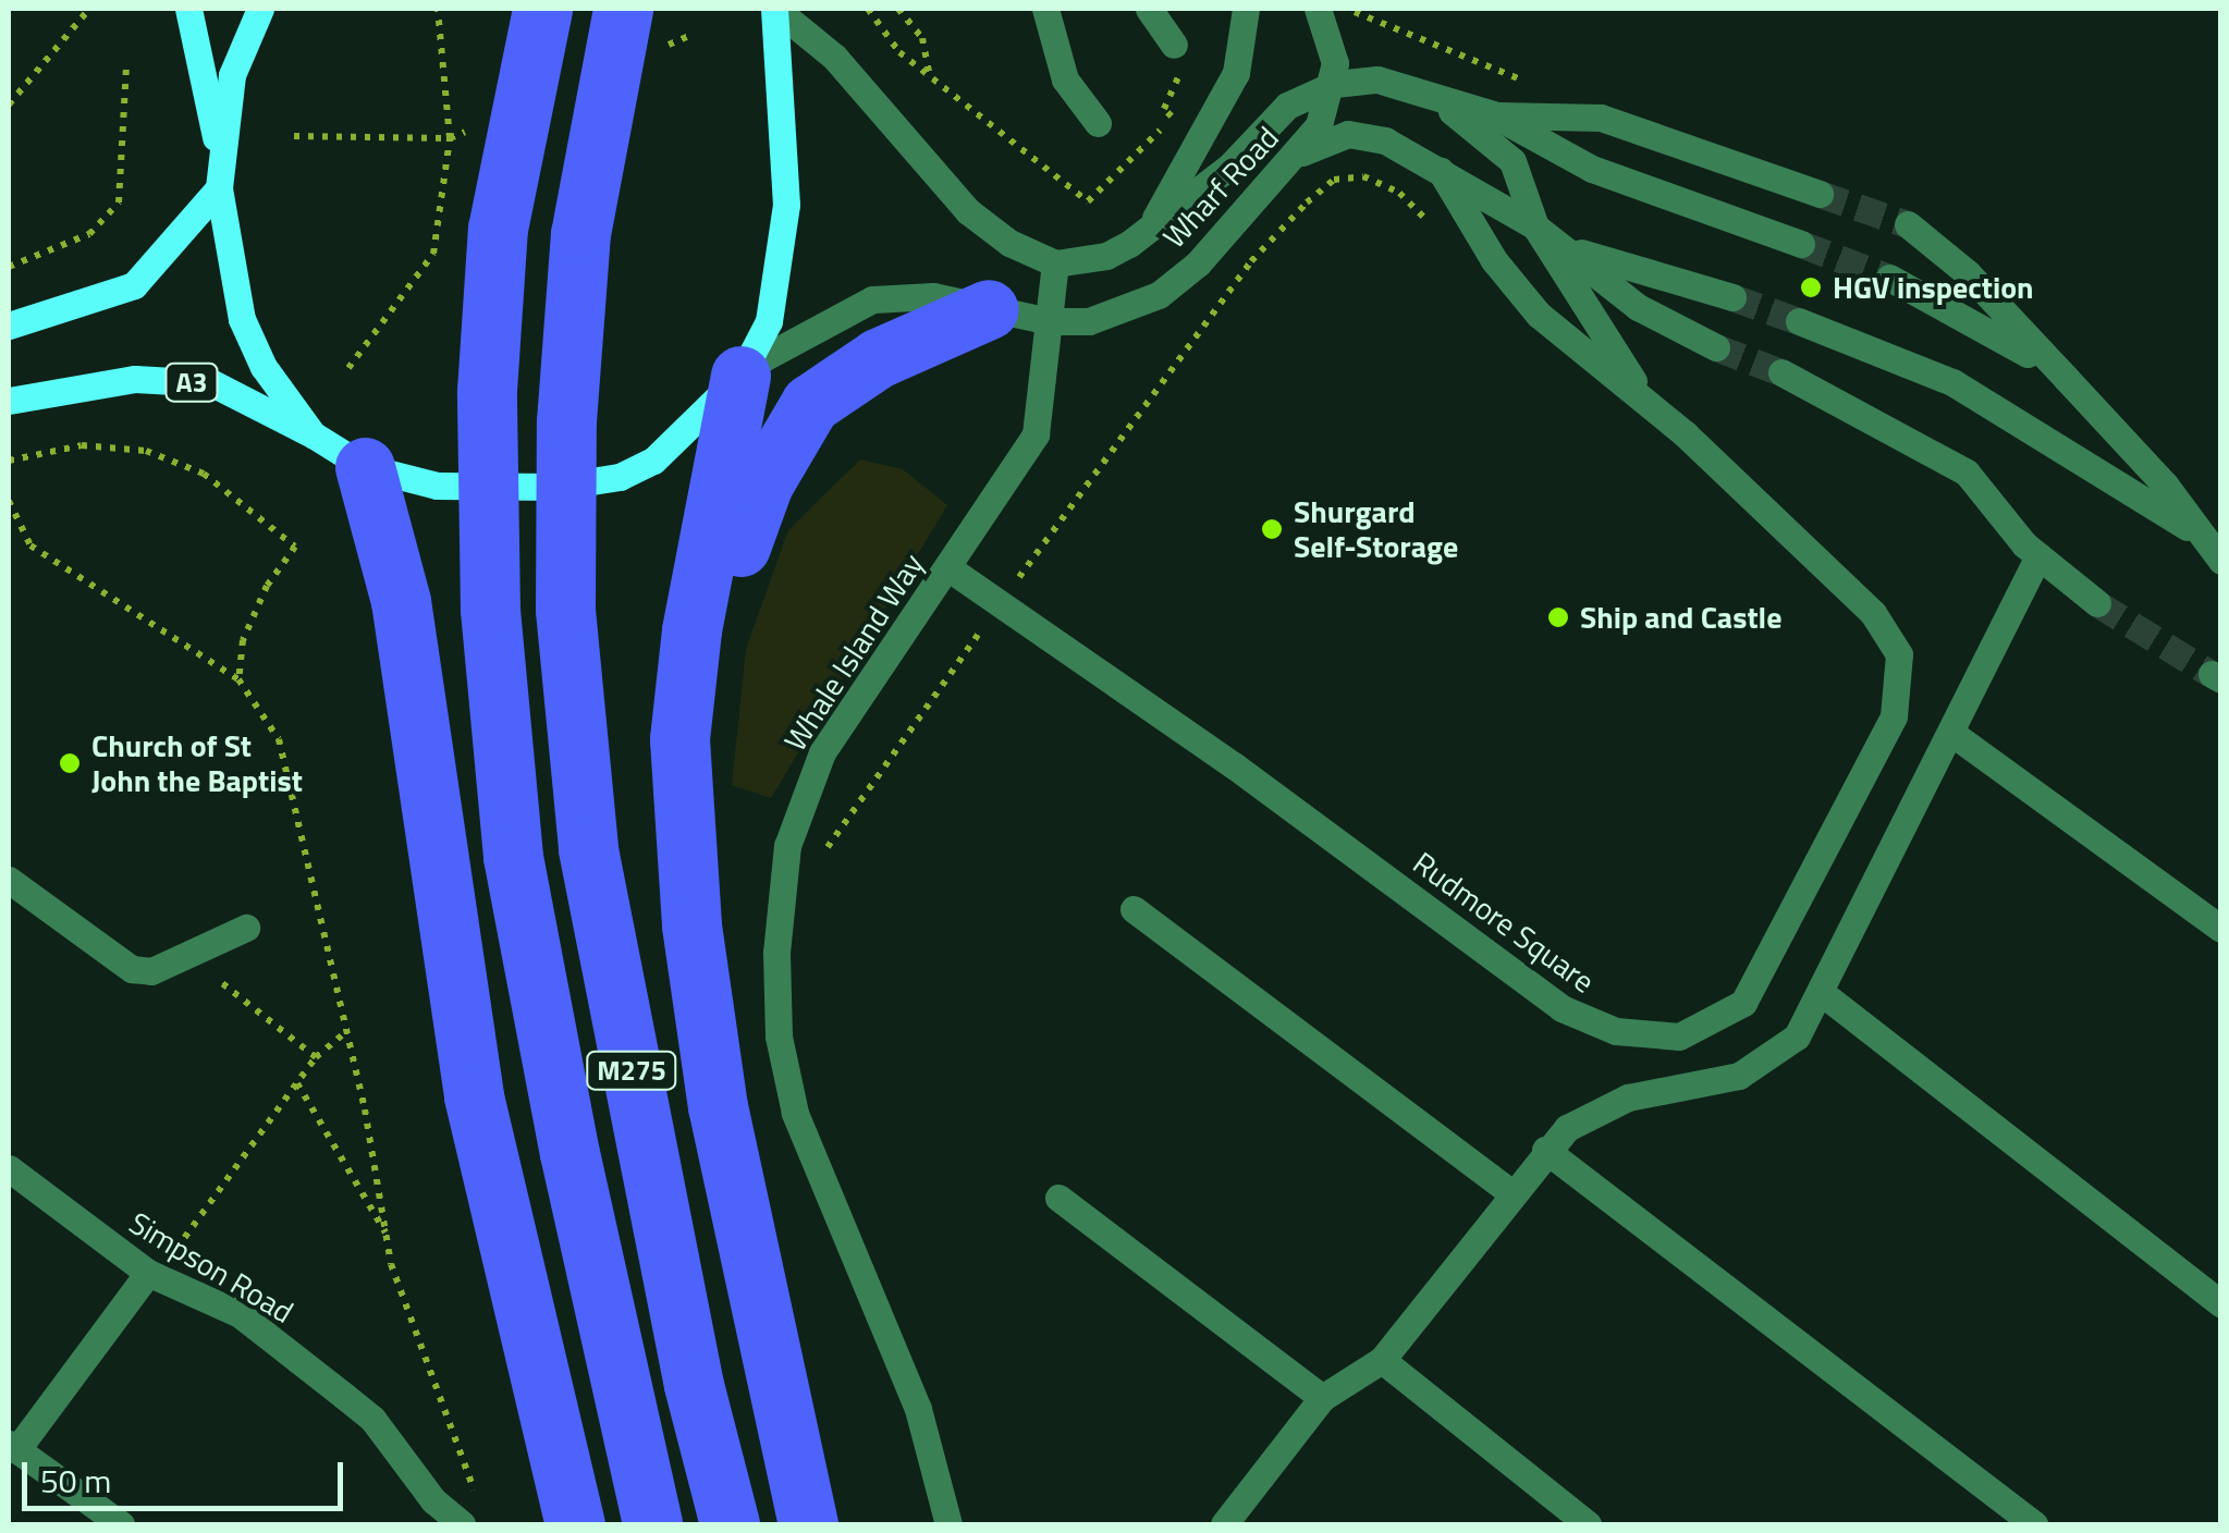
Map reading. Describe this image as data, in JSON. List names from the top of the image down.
{
  "streets": {
    "highway": ["M275"],
    "main road": ["A3"],
    "street": [
      "Wharf Road",
      "Whale Island Way",
      "Rudmore Square",
      "Simpson Road"
    ]
  },
  "crossings": [
    ["Wharf Road", "Whale Island Way"],
    ["Wharf Road", "M275"],
    ["Whale Island Way", "Rudmore Square"]
  ],
  "places": [
    "HGV inspection",
    "Shurgard Self-Storage",
    "Ship and Castle",
    "Church of St John the Baptist"
  ],
  "scale_bar": "50 m"
}
